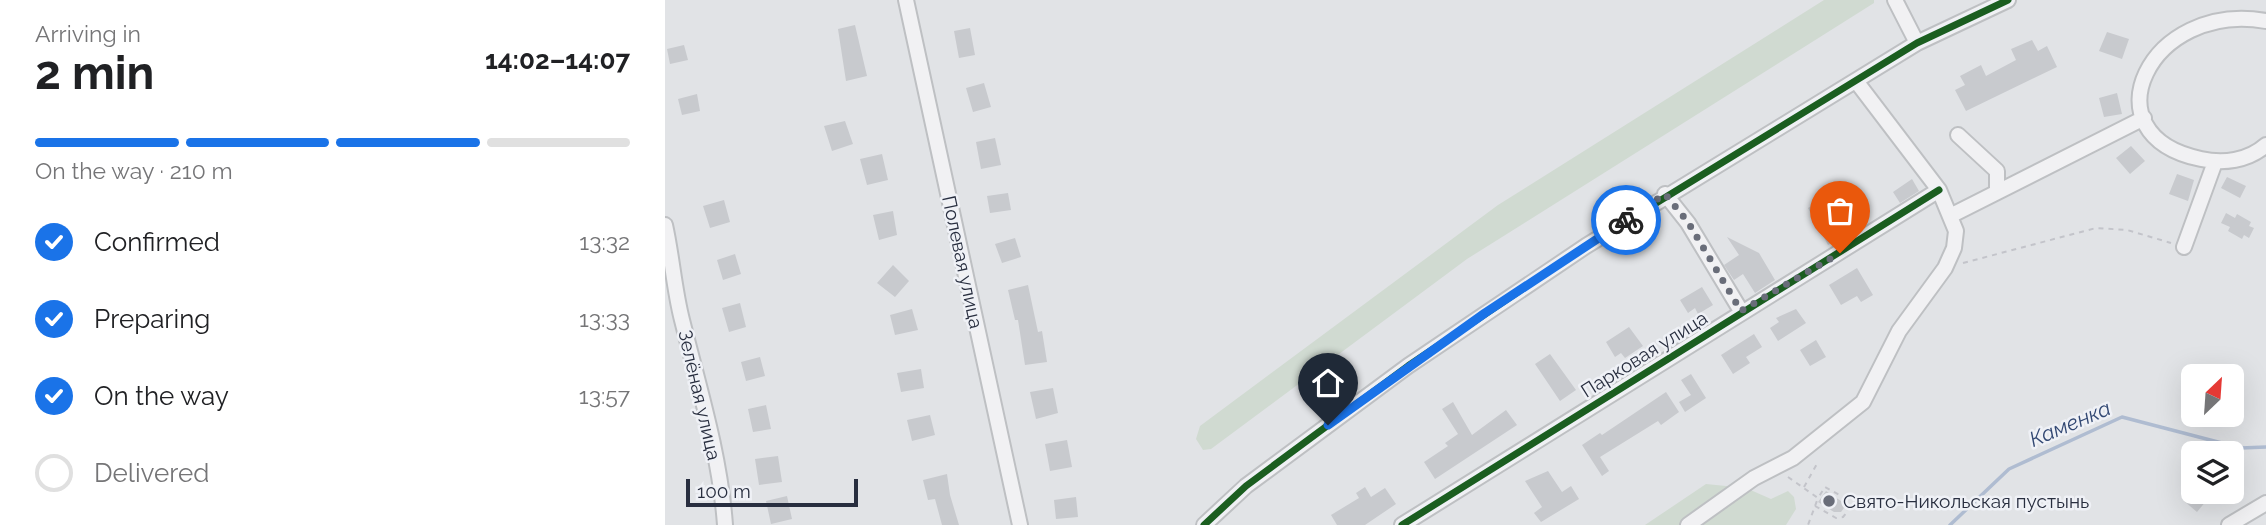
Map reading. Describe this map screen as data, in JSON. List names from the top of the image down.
{
  "streets": {
    "street": ["Полевая улица", "Парковая улица", "Зелёная улица"]
  },
  "water": ["Каменка"],
  "places": ["Свято-Никольская пустынь"],
  "scale_bar": "100 m",
  "north": "top right",
  "page": {
    "heading": ["2 min", "Arriving in", "14:02–14:07"],
    "bar": "On the way · 210 m",
    "list": [
      ["Confirmed", "13:32"],
      ["Preparing", "13:33"],
      ["On the way", "13:57"],
      "Delivered"
    ],
    "scale": "100 m"
  }
}
